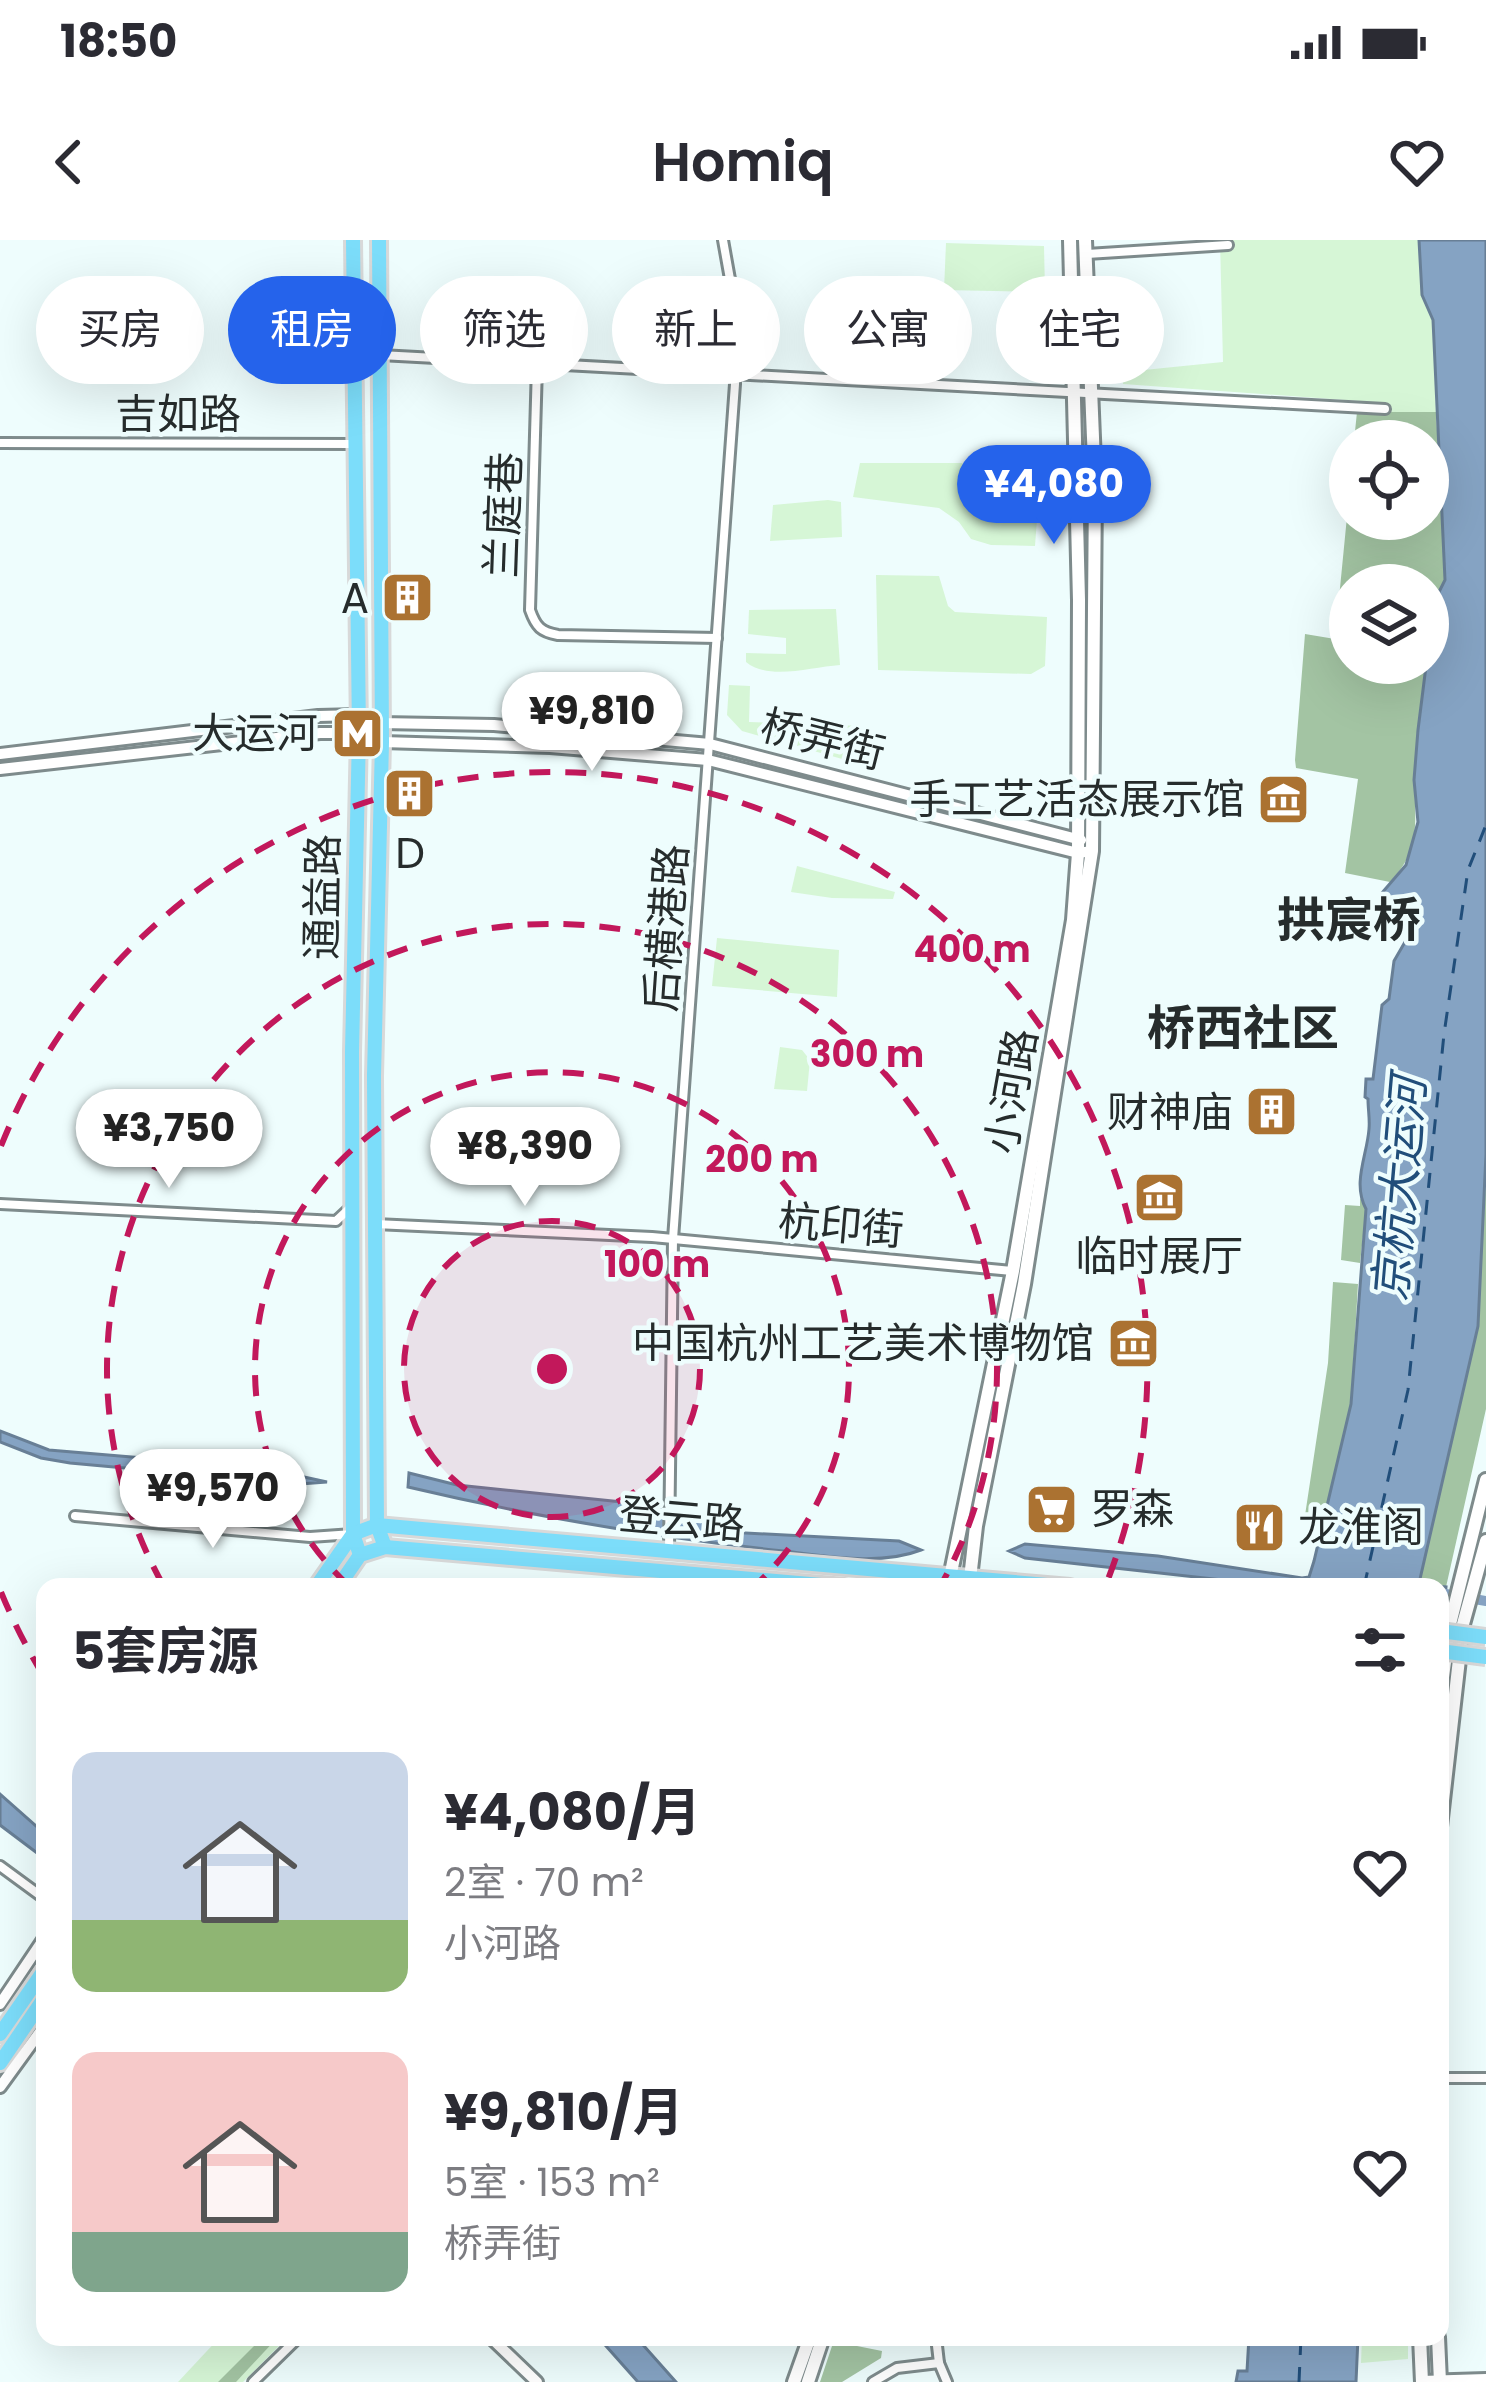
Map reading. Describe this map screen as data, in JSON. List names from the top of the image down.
{
  "streets": {
    "main road": ["通益路", "小河路", "登云路"],
    "street": [
      "吉如路",
      "兰庭巷",
      "桥弄街",
      "后横港路",
      "杭印街"
    ]
  },
  "crossings": [
    ["吉如路", "通益路"],
    ["兰庭巷", "后横港路"],
    ["桥弄街", "通益路"],
    ["桥弄街", "后横港路"],
    ["桥弄街", "小河路"],
    ["通益路", "杭印街"],
    ["通益路", "登云路"],
    ["后横港路", "杭印街"],
    ["后横港路", "登云路"],
    ["小河路", "杭印街"]
  ],
  "districts": ["拱宸桥", "桥西社区"],
  "water": ["京杭大运河"],
  "places": {
    "building": ["A", "D", "财神庙"],
    "metro station": ["大运河"],
    "museum": ["手工艺活态展示馆", "临时展厅", "中国杭州工艺美术博物馆"],
    "supermarket": ["罗森"],
    "restaurant": ["龙淮阁"]
  },
  "page": {
    "status": "18:50",
    "header": "Homiq",
    "chip": [
      "买房",
      "租房",
      "筛选",
      "新上",
      "公寓",
      "住宅"
    ],
    "price": [
      "¥4,080",
      "¥9,810",
      "¥3,750",
      "¥8,390",
      "¥9,570"
    ],
    "heading": "5套房源",
    "list": [
      {
        "name": "¥4,080/月",
        "note": "2室 · 70 m² · 小河路"
      },
      {
        "name": "¥9,810/月",
        "note": "5室 · 153 m² · 桥弄街"
      }
    ]
  },
  "rings": [
    "400 m",
    "300 m",
    "200 m",
    "100 m"
  ]
}
